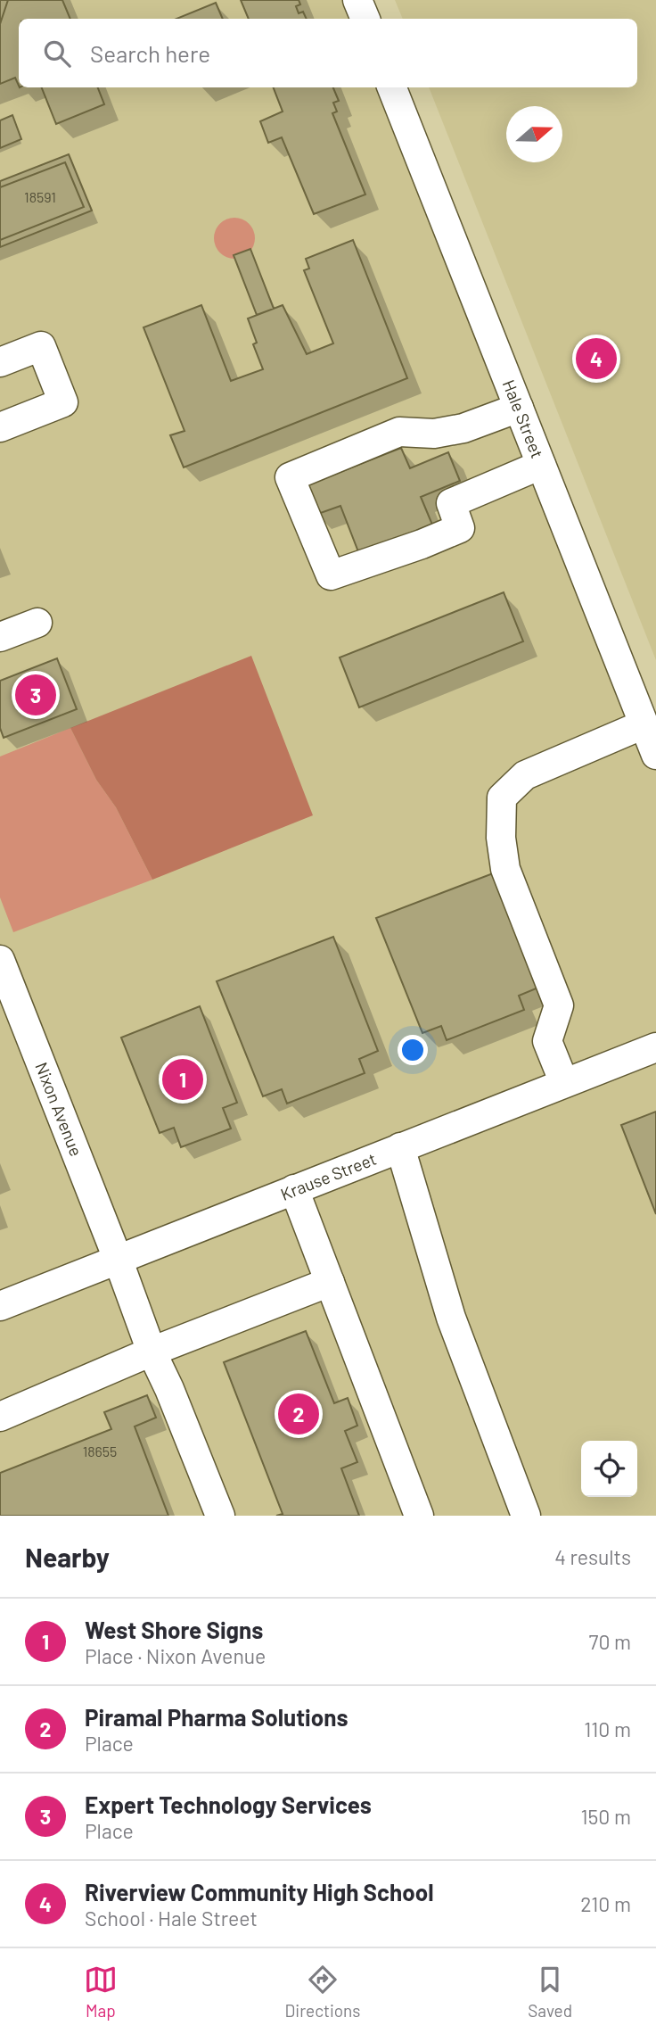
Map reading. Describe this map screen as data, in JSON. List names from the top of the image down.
{
  "streets": {
    "street": ["Hale Street", "Nixon Avenue", "Krause Street"]
  },
  "crossings": [
    ["Nixon Avenue", "Krause Street"]
  ],
  "house_numbers": ["18591", "18655"],
  "north": "right",
  "page": {
    "search": "Search here",
    "pins": [
      "4",
      "3",
      "1",
      "2"
    ],
    "heading": ["Nearby", "4 results"],
    "list": [
      {
        "mark": "1",
        "name": "West Shore Signs",
        "note": "Place · Nixon Avenue",
        "value": "70 m"
      },
      {
        "mark": "2",
        "name": "Piramal Pharma Solutions",
        "note": "Place",
        "value": "110 m"
      },
      {
        "mark": "3",
        "name": "Expert Technology Services",
        "note": "Place",
        "value": "150 m"
      },
      {
        "mark": "4",
        "name": "Riverview Community High School",
        "note": "School · Hale Street",
        "value": "210 m"
      }
    ],
    "nav": ["Map", "Directions", "Saved"]
  }
}
